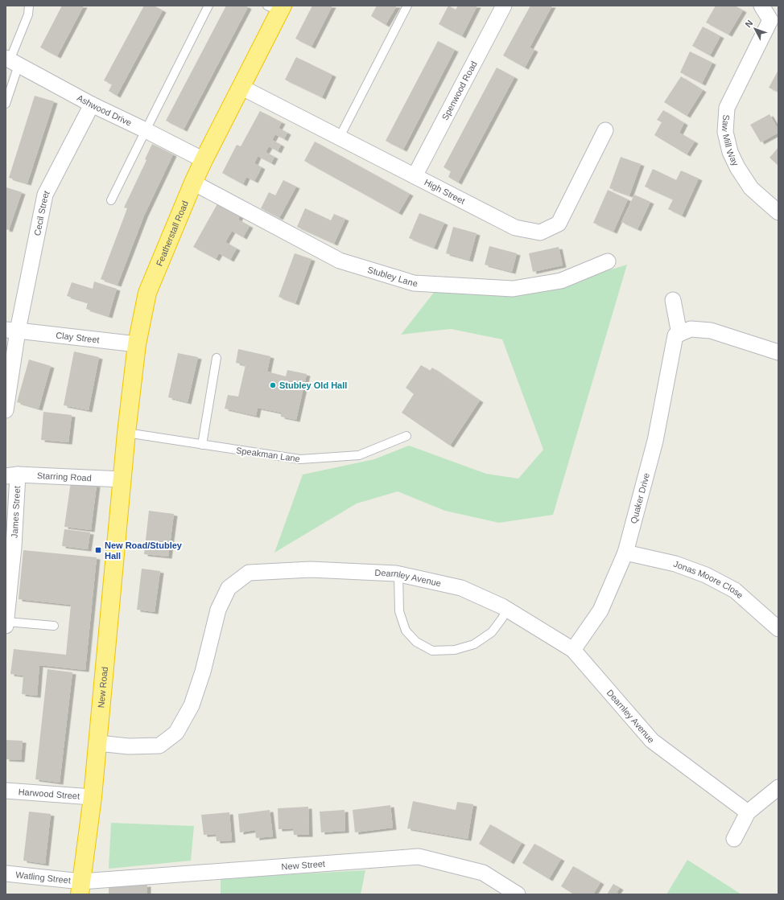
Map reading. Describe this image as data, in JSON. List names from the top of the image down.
{
  "streets": {
    "highway": ["Featherstall Road", "New Road"],
    "street": [
      "Spenwood Road",
      "Ashwood Drive",
      "Saw Mill Way",
      "High Street",
      "Cecil Street",
      "Stubley Lane",
      "Clay Street",
      "Starring Road",
      "Quaker Drive",
      "James Street",
      "Dearnley Avenue",
      "Jonas Moore Close",
      "Harwood Street",
      "New Street",
      "Watling Street"
    ],
    "lane": ["Speakman Lane"]
  },
  "crossings": [
    ["Spenwood Road", "High Street"],
    ["Ashwood Drive", "Cecil Street"],
    ["Ashwood Drive", "Featherstall Road"],
    ["High Street", "Featherstall Road"],
    ["Cecil Street", "Clay Street"],
    ["Featherstall Road", "Stubley Lane"],
    ["Featherstall Road", "Clay Street"],
    ["Featherstall Road", "Speakman Lane"],
    ["Featherstall Road", "Starring Road"],
    ["Featherstall Road", "New Road"],
    ["Starring Road", "James Street"],
    ["Starring Road", "New Road"],
    ["Quaker Drive", "Dearnley Avenue"],
    ["Quaker Drive", "Jonas Moore Close"],
    ["Dearnley Avenue", "New Road"],
    ["New Road", "Harwood Street"],
    ["New Road", "New Street"],
    ["New Road", "Watling Street"],
    ["New Street", "Watling Street"]
  ],
  "places": {
    "other": ["Stubley Old Hall"],
    "transit": ["New Road/Stubley Hall"]
  },
  "north": "top left"
}
